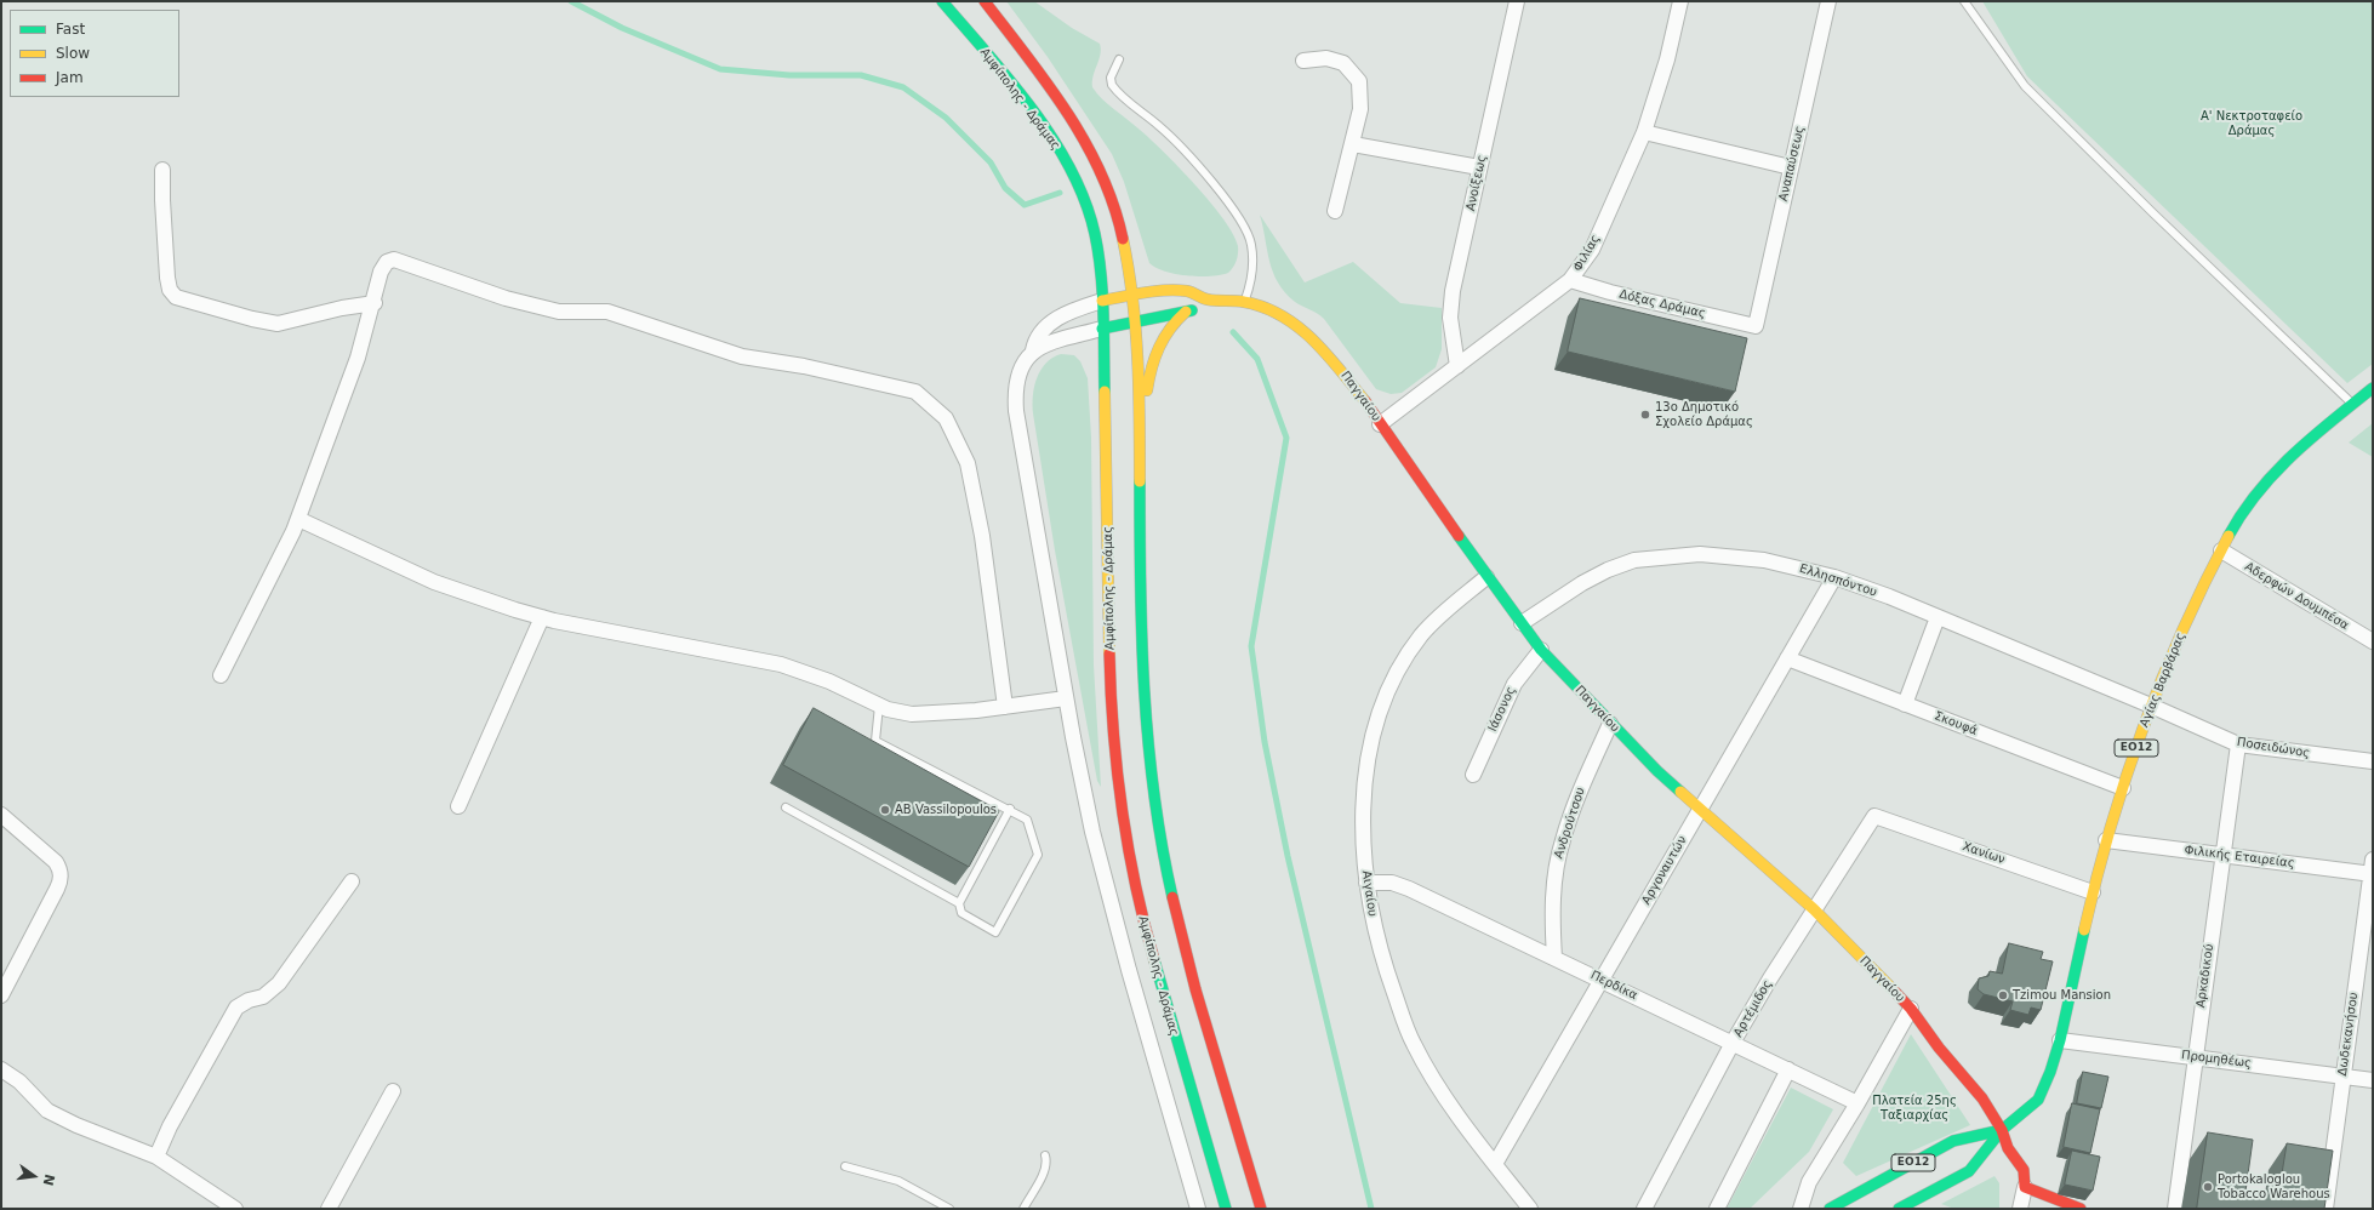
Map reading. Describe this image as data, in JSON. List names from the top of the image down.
{
  "streets": {
    "main road": [
      "Αμφίπολης - Δράμας",
      "Παγγαίου",
      "Αγίας Βαρβάρας",
      "ΕΟ12"
    ],
    "street": [
      "Αναπαύσεως",
      "Ανοίξεως",
      "Φιλίας",
      "Δόξας Δράμας",
      "Ελλησπόντου",
      "Αδερφών Δουμπέσα",
      "Ιάσονος",
      "Σκουφά",
      "Ποσειδώνος",
      "Ανδρούτσου",
      "Χανίων",
      "Φιλικής Εταιρείας",
      "Αργοναυτών",
      "Αιγαίου",
      "Αρκαδικού",
      "Περδίκα",
      "Αρτέμιδος",
      "Δωδεκανήσου",
      "Προμηθέως"
    ]
  },
  "crossings": [
    ["Αναπαύσεως", "Δόξας Δράμας"],
    ["Ανοίξεως", "Φιλίας"],
    ["Φιλίας", "Δόξας Δράμας"],
    ["Φιλίας", "Παγγαίου"],
    ["Παγγαίου", "Ελλησπόντου"],
    ["Παγγαίου", "Αγίας Βαρβάρας"],
    ["Παγγαίου", "Ιάσονος"],
    ["Παγγαίου", "ΕΟ12"],
    ["Παγγαίου", "Ανδρούτσου"],
    ["Παγγαίου", "Αργοναυτών"],
    ["Παγγαίου", "Αιγαίου"],
    ["Παγγαίου", "Αρτέμιδος"],
    ["Ελλησπόντου", "Αγίας Βαρβάρας"],
    ["Ελλησπόντου", "Ποσειδώνος"],
    ["Ελλησπόντου", "Αργοναυτών"],
    ["Αδερφών Δουμπέσα", "Αγίας Βαρβάρας"],
    ["Αγίας Βαρβάρας", "Σκουφά"],
    ["Αγίας Βαρβάρας", "ΕΟ12"],
    ["Αγίας Βαρβάρας", "Ποσειδώνος"],
    ["Αγίας Βαρβάρας", "Χανίων"],
    ["Αγίας Βαρβάρας", "Φιλικής Εταιρείας"],
    ["Αγίας Βαρβάρας", "Προμηθέως"],
    ["Σκουφά", "Αργοναυτών"],
    ["Ποσειδώνος", "Αρκαδικού"],
    ["Ανδρούτσου", "Περδίκα"],
    ["Χανίων", "Αρτέμιδος"],
    ["Φιλικής Εταιρείας", "Αρκαδικού"],
    ["Φιλικής Εταιρείας", "Δωδεκανήσου"],
    ["Αργοναυτών", "Αιγαίου"],
    ["Αργοναυτών", "Περδίκα"],
    ["Αιγαίου", "Περδίκα"],
    ["Αρκαδικού", "Προμηθέως"],
    ["Περδίκα", "Αρτέμιδος"],
    ["Δωδεκανήσου", "Προμηθέως"]
  ],
  "parks": ["Α' Νεκτροταφείο Δράμας", "Πλατεία 25ης Ταξιαρχίας"],
  "places": [
    "13ο Δημοτικό Σχολείο Δράμας",
    "AB Vassilopoulos",
    "Tzimou Mansion",
    "Portokaloglou Tobacco Warehous"
  ],
  "legend": ["Fast", "Slow", "Jam"],
  "north": "right"
}
